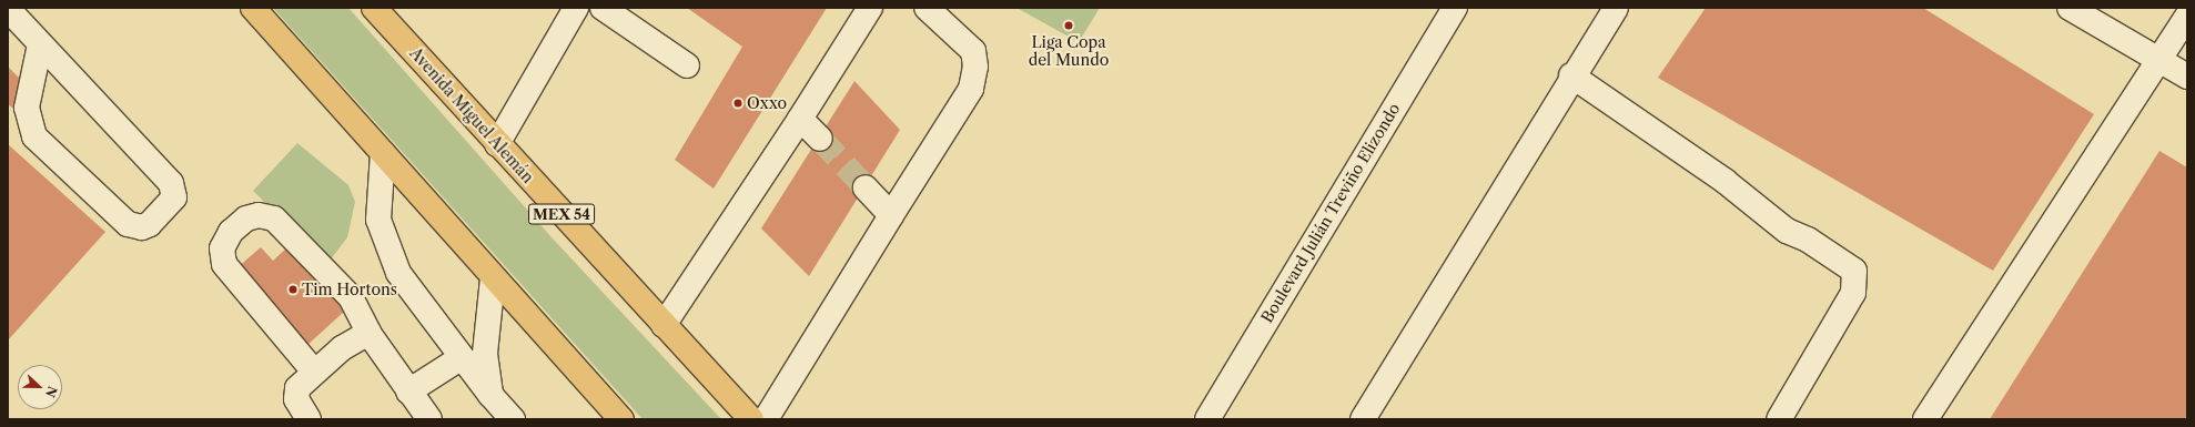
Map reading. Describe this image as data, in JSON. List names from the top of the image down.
{
  "streets": {
    "highway": ["Avenida Miguel Alemán", "MEX 54"],
    "street": ["Boulevard Julián Treviño Elizondo"]
  },
  "places": ["Liga Copa del Mundo", "Oxxo", "Tim Hortons"],
  "north": "right"
}
